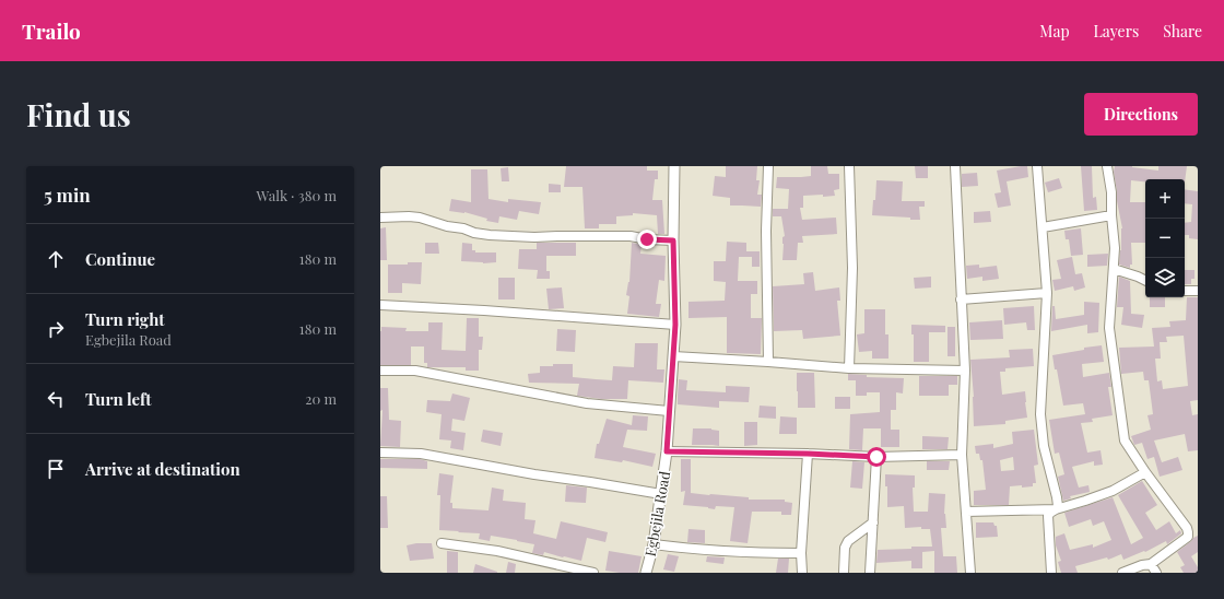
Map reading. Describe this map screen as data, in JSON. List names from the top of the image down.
{
  "streets": {
    "street": ["Egbejila Road"]
  },
  "page": {
    "header": "Trailo",
    "nav": ["Map", "Layers", "Share"],
    "buttons": "Directions",
    "title": "Find us",
    "heading": ["5 min", "Walk · 380 m"],
    "map_buttons": ["+", "−"],
    "list": [
      ["Continue", "180 m"],
      ["Turn right", "Egbejila Road", "180 m"],
      ["Turn left", "20 m"],
      "Arrive at destination"
    ]
  }
}
